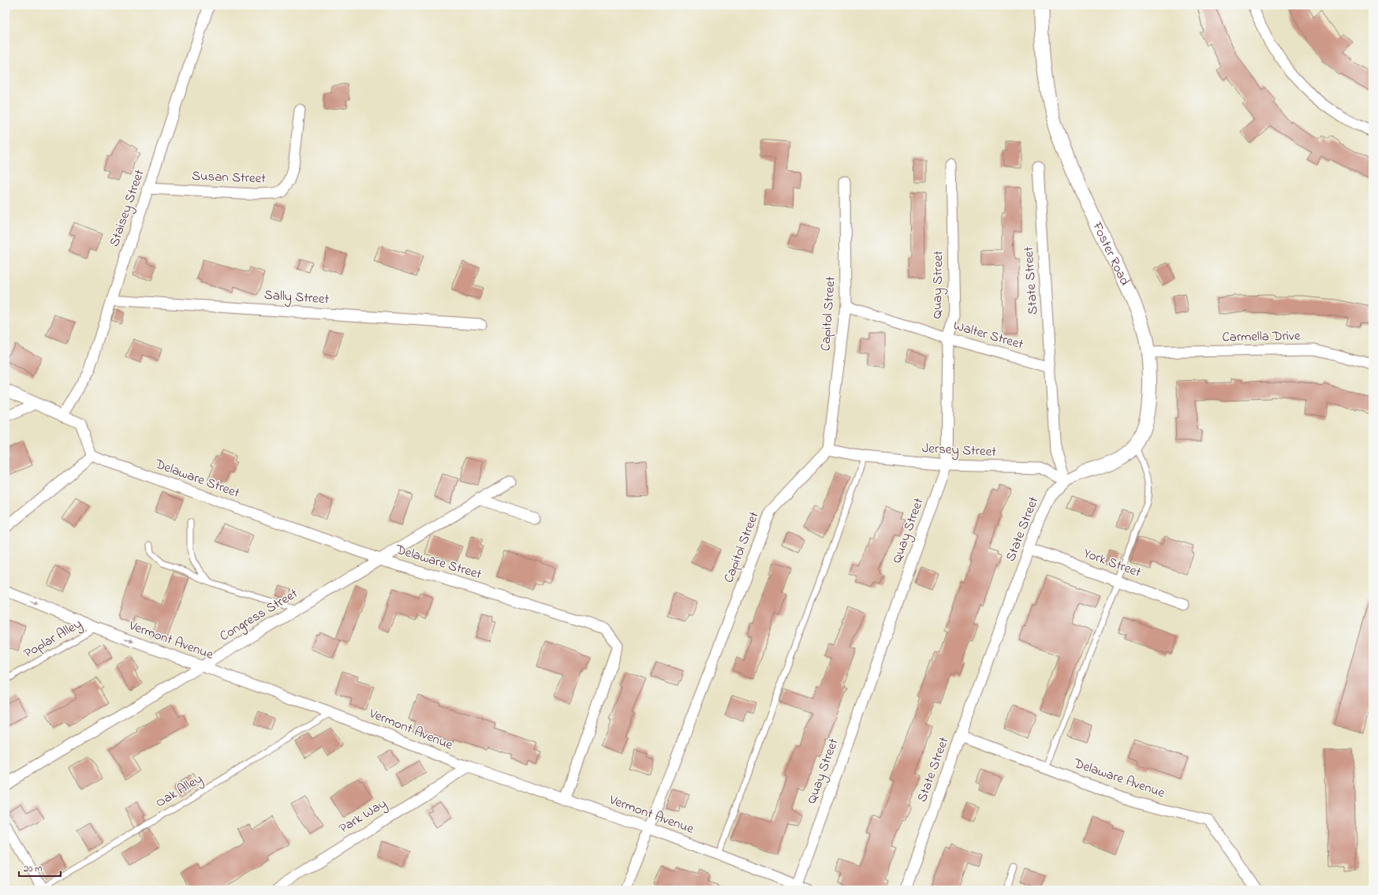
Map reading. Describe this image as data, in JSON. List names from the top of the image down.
{
  "streets": {
    "street": [
      "Susan Street",
      "Staisey Street",
      "Foster Road",
      "State Street",
      "Quay Street",
      "Sally Street",
      "Capitol Street",
      "Walter Street",
      "Carmella Drive",
      "Jersey Street",
      "Delaware Street",
      "York Street",
      "Congress Street",
      "Vermont Avenue",
      "Delaware Avenue",
      "Park Way"
    ],
    "lane": ["Poplar Alley", "Oak Alley"]
  },
  "crossings": [
    ["Susan Street", "Staisey Street"],
    ["Staisey Street", "Sally Street"],
    ["Foster Road", "Carmella Drive"],
    ["State Street", "Walter Street"],
    ["State Street", "Jersey Street"],
    ["State Street", "York Street"],
    ["State Street", "Delaware Avenue"],
    ["Quay Street", "Walter Street"],
    ["Quay Street", "Jersey Street"],
    ["Quay Street", "Vermont Avenue"],
    ["Capitol Street", "Walter Street"],
    ["Capitol Street", "Jersey Street"],
    ["Capitol Street", "Vermont Avenue"],
    ["Delaware Street", "Congress Street"],
    ["Delaware Street", "Vermont Avenue"],
    ["Congress Street", "Vermont Avenue"],
    ["Poplar Alley", "Vermont Avenue"],
    ["Vermont Avenue", "Oak Alley"],
    ["Vermont Avenue", "Park Way"]
  ],
  "scale_bar": "20 m"
}
